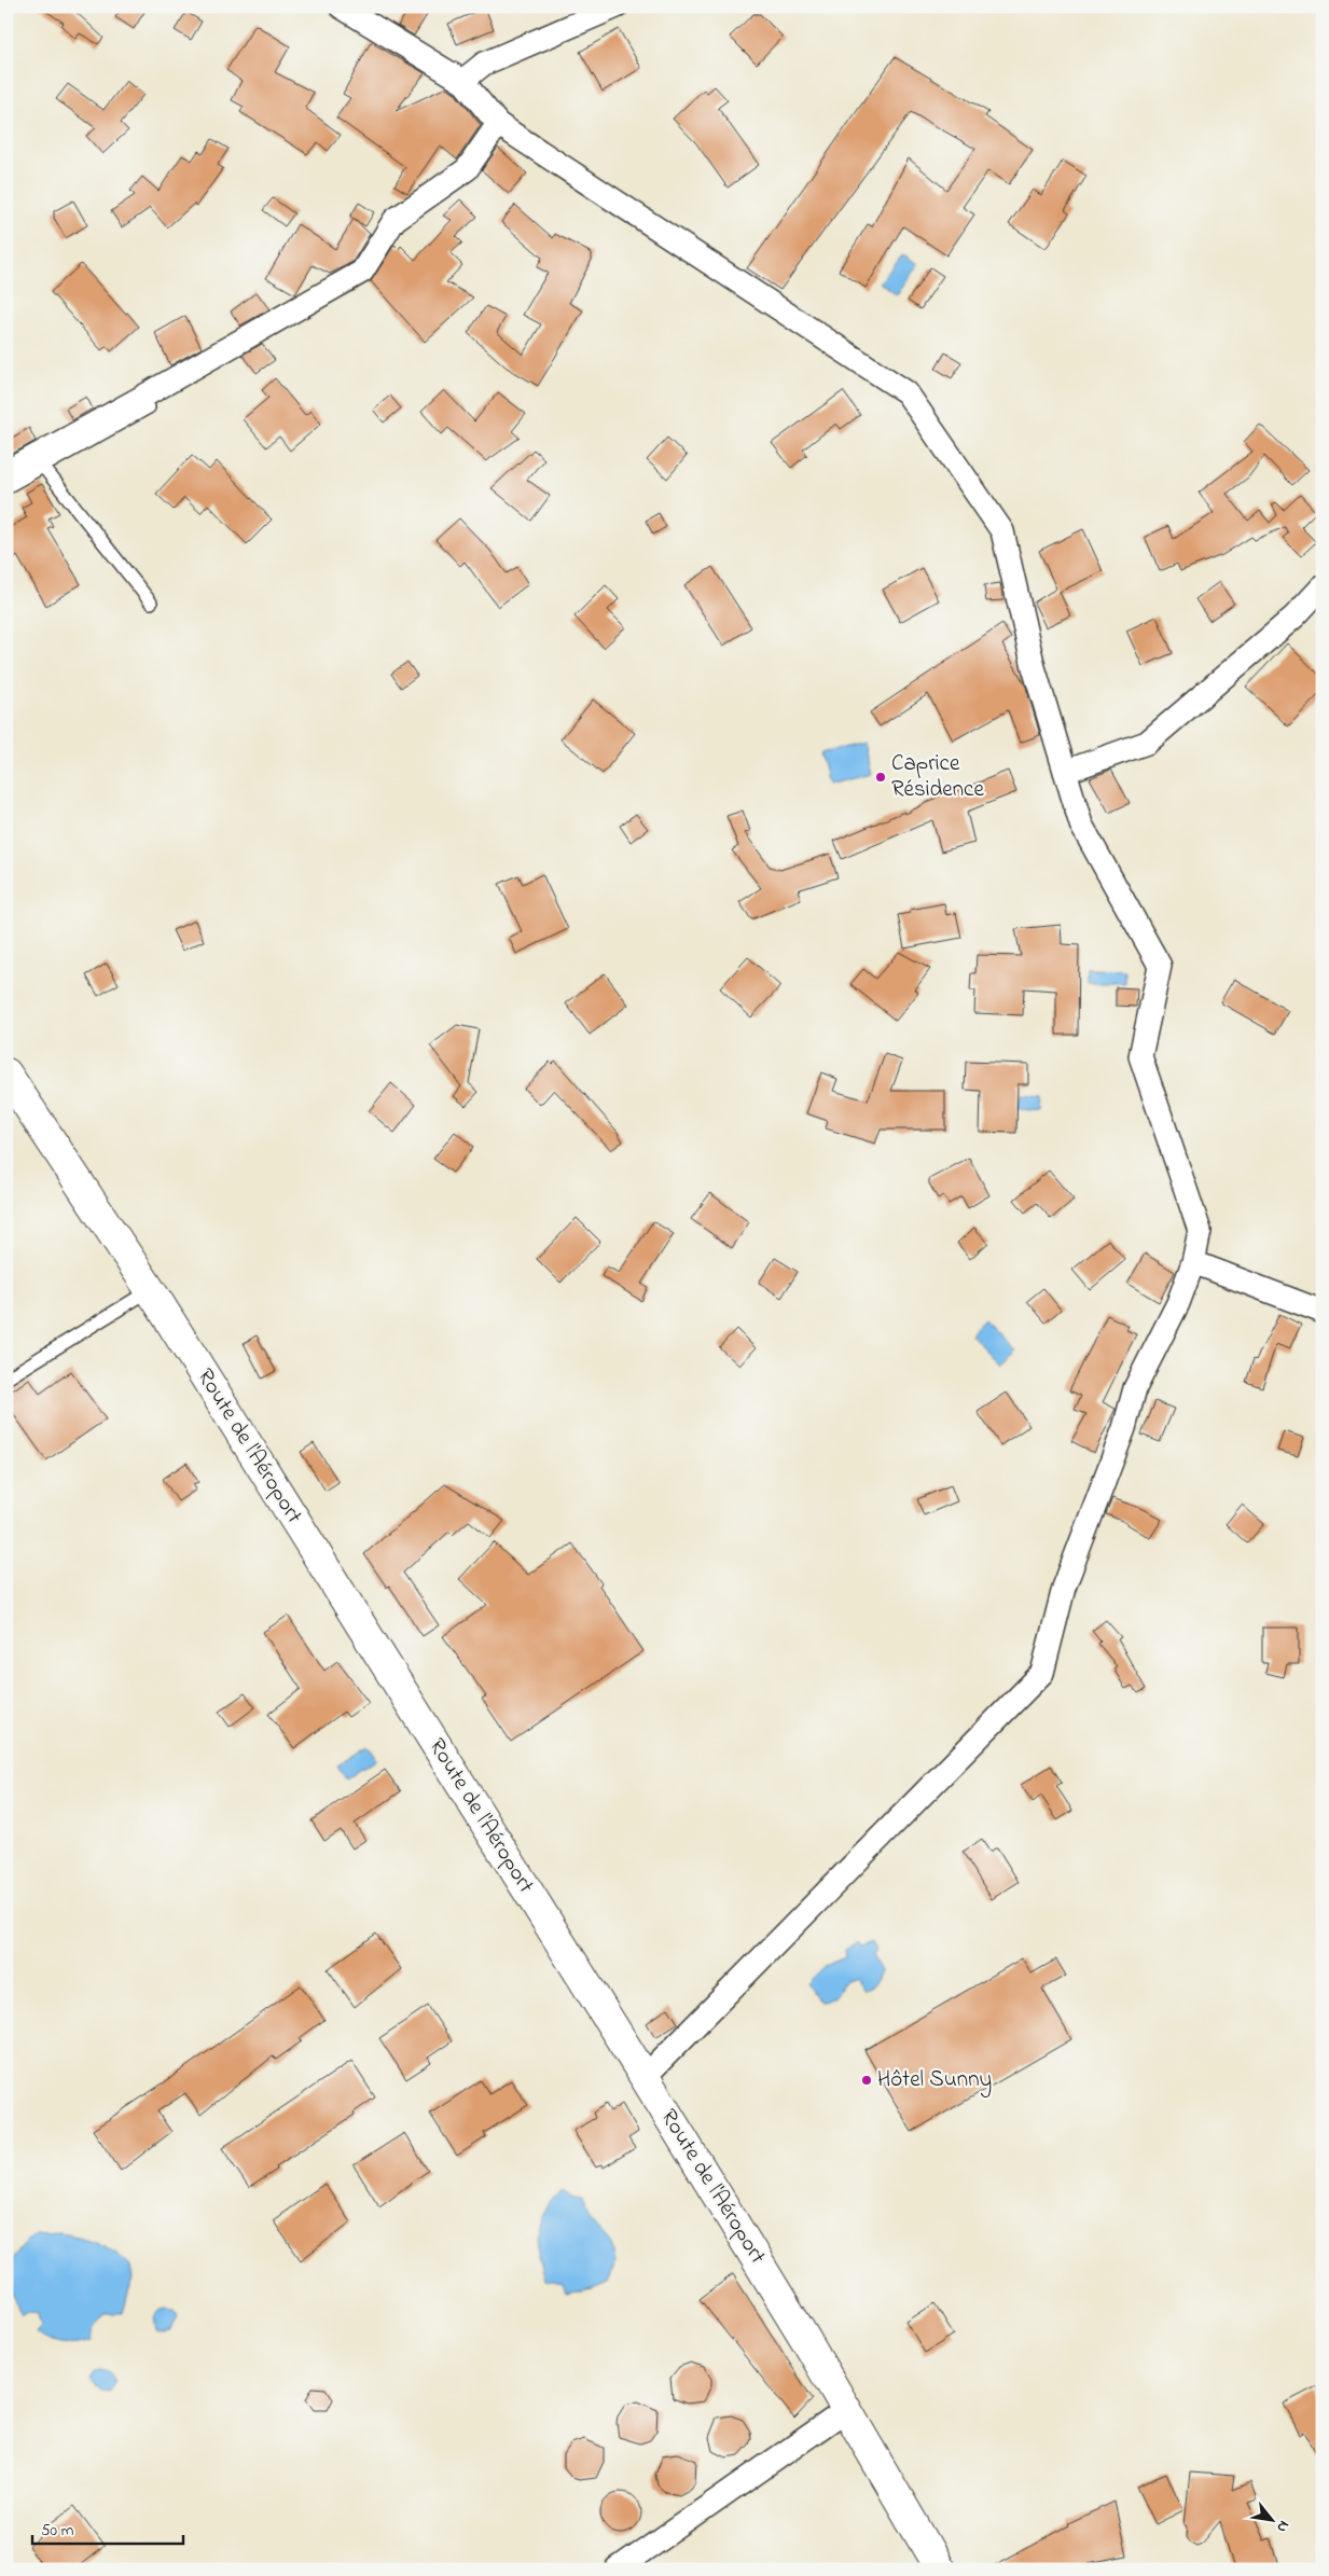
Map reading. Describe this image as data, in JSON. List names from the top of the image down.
{
  "streets": {
    "main road": ["Route de l'Aéroport"]
  },
  "places": ["Caprice Résidence", "Hôtel Sunny"],
  "scale_bar": "50 m",
  "north": "bottom right"
}
